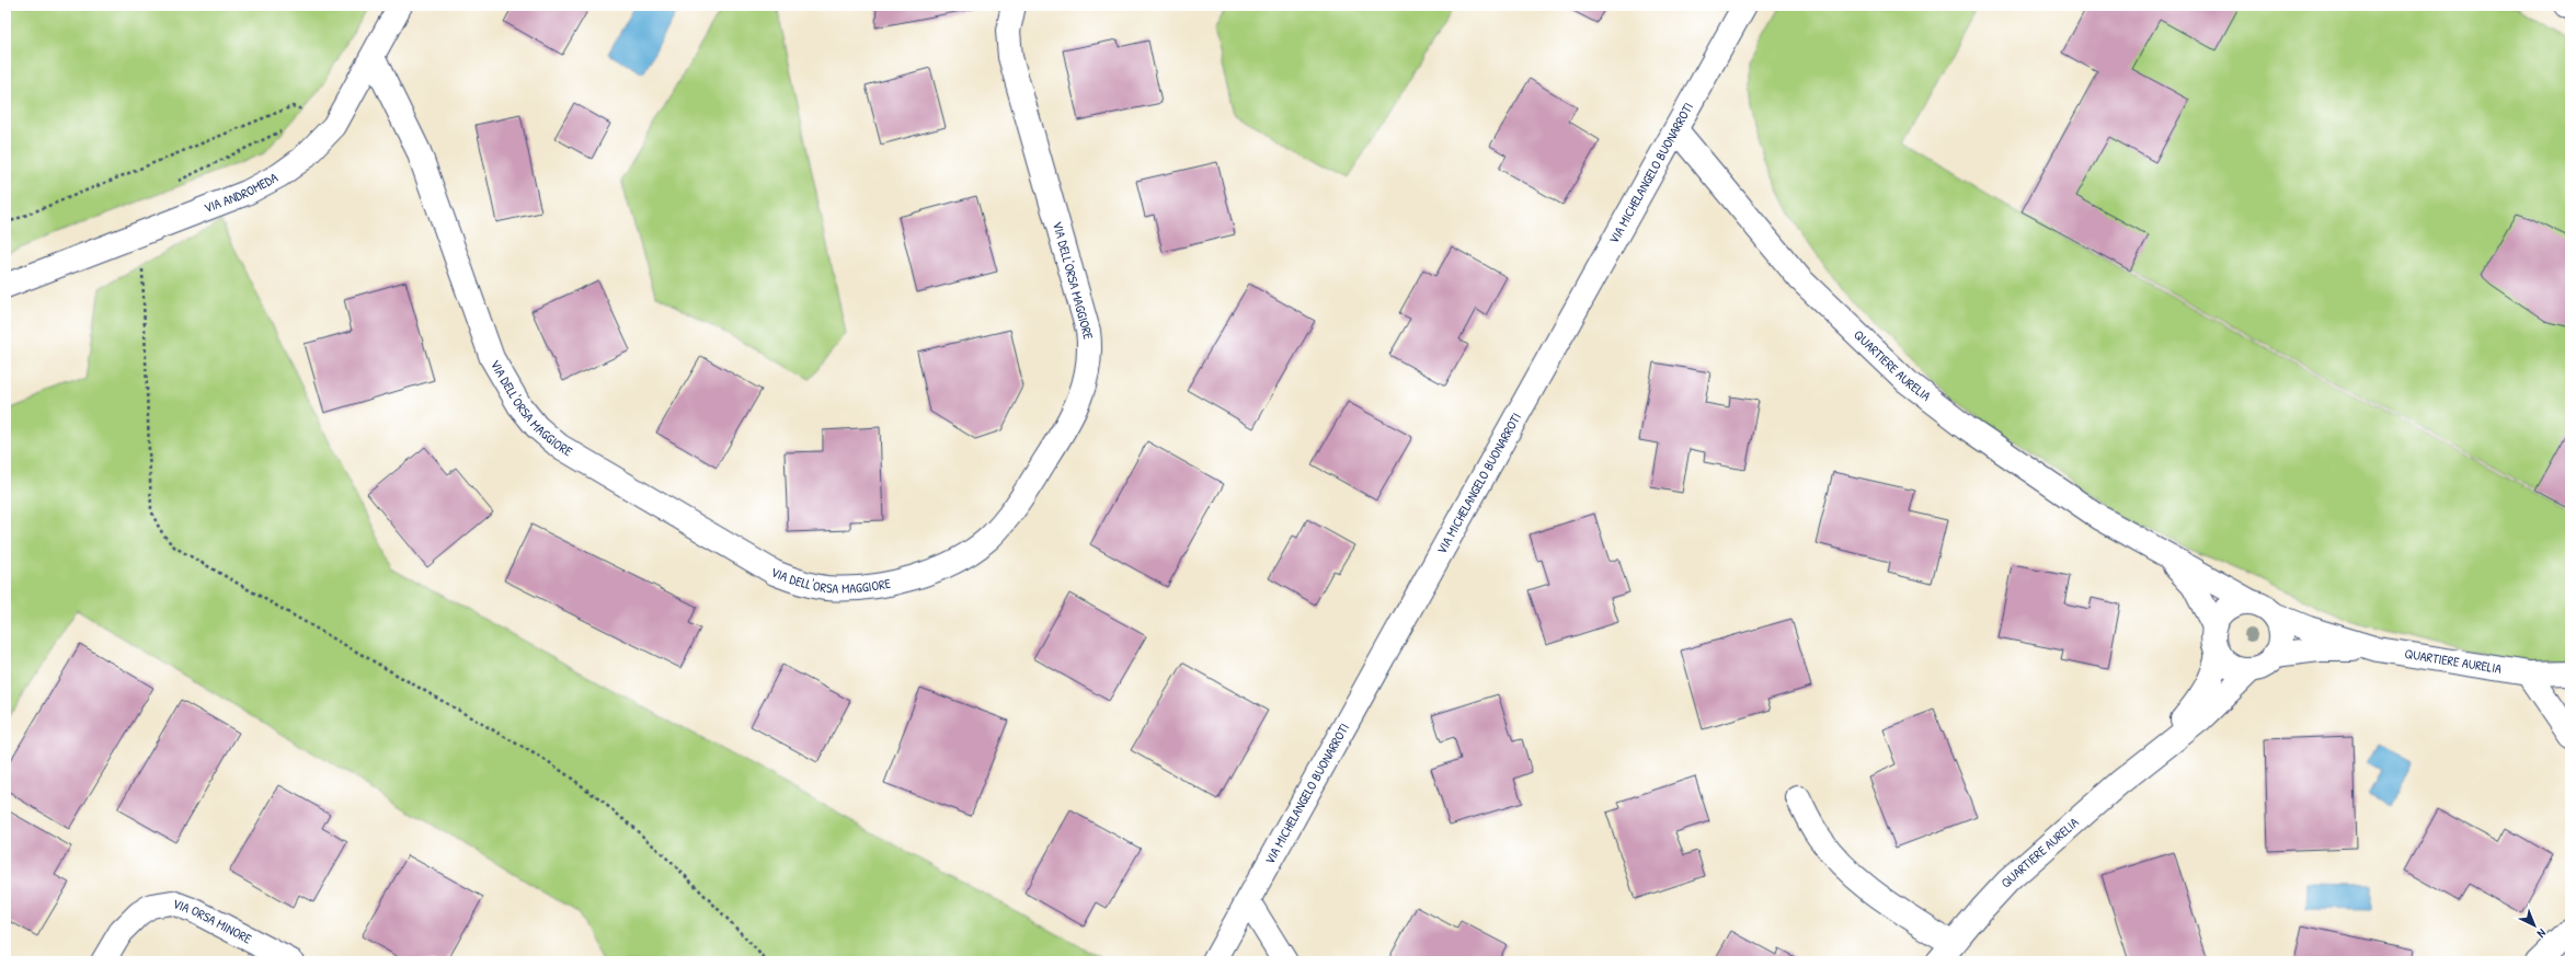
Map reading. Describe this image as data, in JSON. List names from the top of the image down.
{
  "streets": {
    "street": [
      "VIA MICHELANGELO BUONARROTI",
      "VIA ANDROMEDA",
      "VIA DELL'ORSA MAGGIORE",
      "QUARTIERE AURELIA",
      "VIA ORSA MINORE"
    ]
  },
  "crossings": [
    ["VIA MICHELANGELO BUONARROTI", "QUARTIERE AURELIA"],
    ["VIA ANDROMEDA", "VIA DELL'ORSA MAGGIORE"]
  ],
  "north": "bottom right"
}
